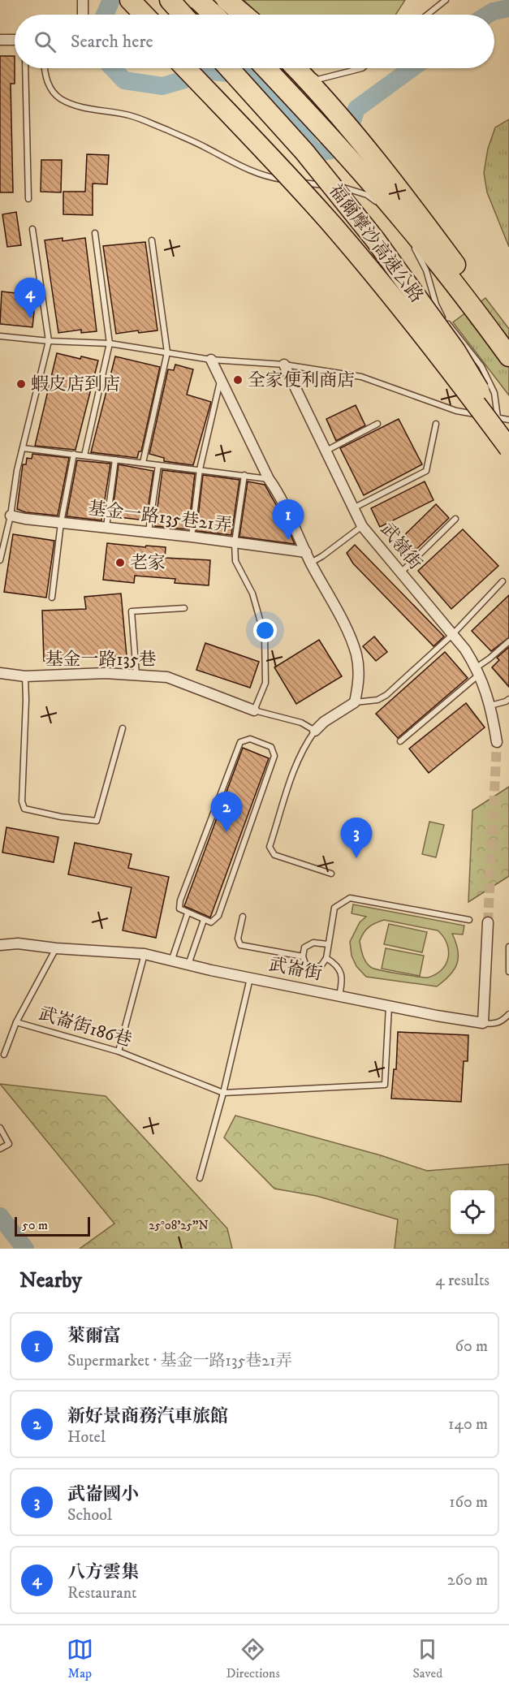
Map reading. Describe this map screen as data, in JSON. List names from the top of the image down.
{
  "streets": {
    "highway": ["福爾摩沙高速公路"],
    "street": [
      "基金一路135巷21弄",
      "武嶺街",
      "基金一路135巷",
      "武崙街"
    ],
    "lane": ["武崙街186巷"]
  },
  "crossings": [
    ["武崙街", "武崙街186巷"]
  ],
  "places": ["全家便利商店", "蝦皮店到店", "老家"],
  "scale_bar": "50 m",
  "page": {
    "search": "Search here",
    "pins": [
      "4",
      "1",
      "2",
      "3"
    ],
    "scale": "50 m",
    "heading": ["Nearby", "4 results"],
    "list": [
      {
        "mark": "1",
        "name": "萊爾富",
        "note": "Supermarket · 基金一路135巷21弄",
        "value": "60 m"
      },
      {
        "mark": "2",
        "name": "新好景商務汽車旅館",
        "note": "Hotel",
        "value": "140 m"
      },
      {
        "mark": "3",
        "name": "武崙國小",
        "note": "School",
        "value": "160 m"
      },
      {
        "mark": "4",
        "name": "八方雲集",
        "note": "Restaurant",
        "value": "260 m"
      }
    ],
    "nav": ["Map", "Directions", "Saved"]
  },
  "coordinates": ["25°08'25\"N"]
}
